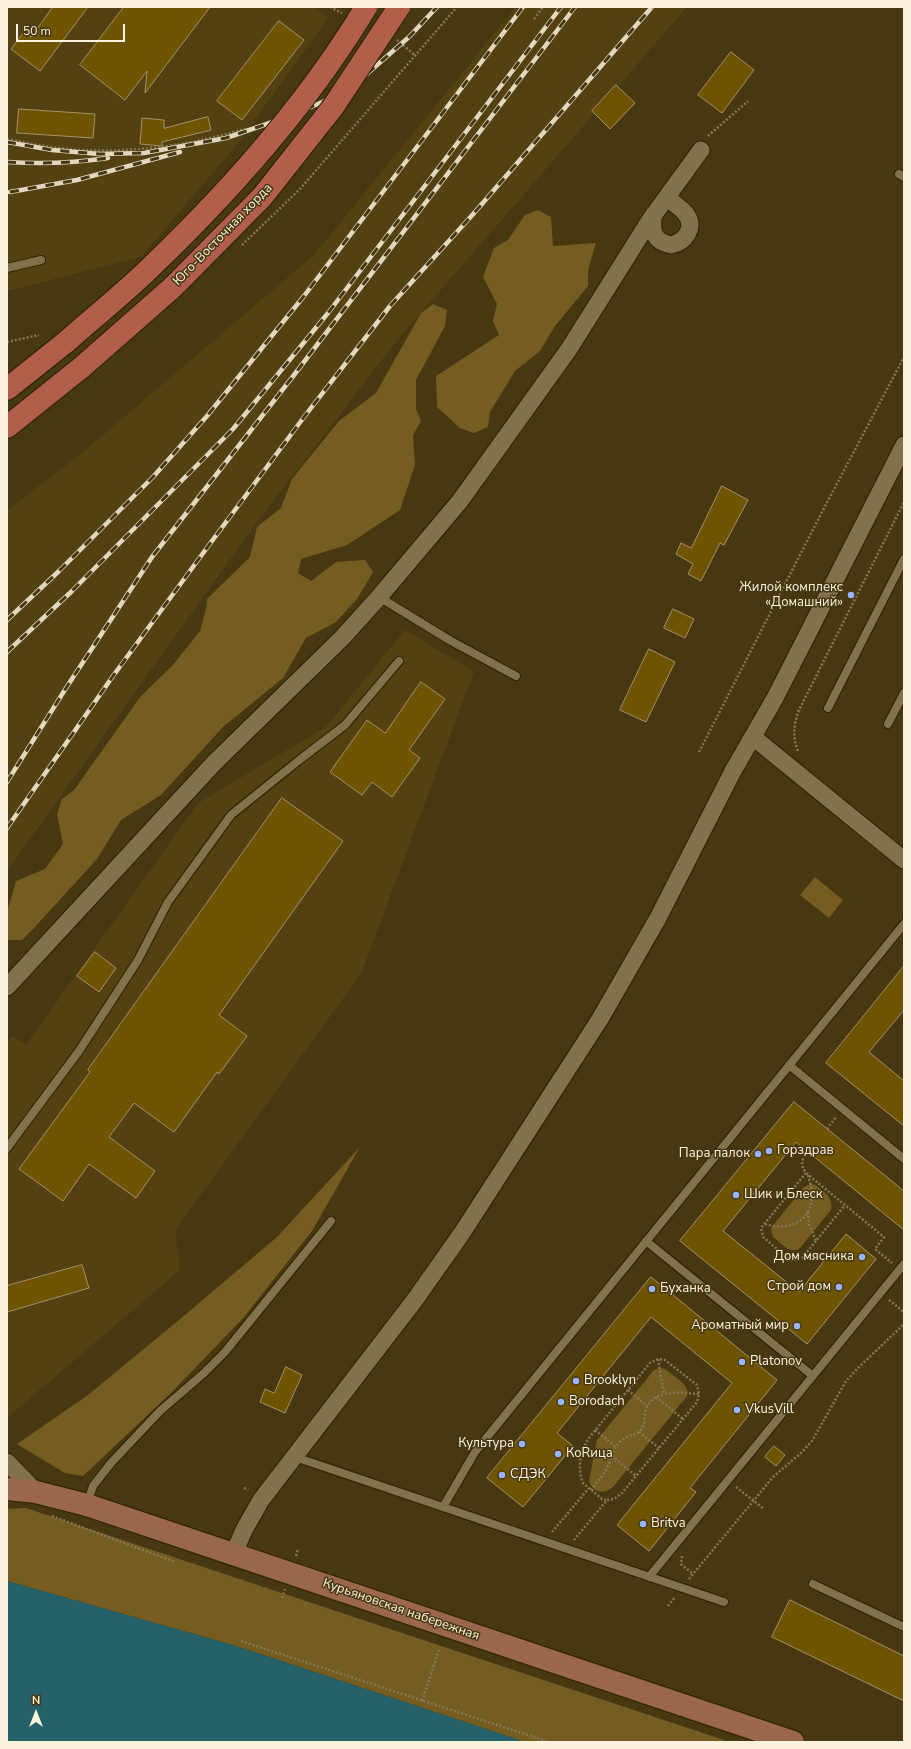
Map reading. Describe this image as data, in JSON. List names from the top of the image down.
{
  "streets": {
    "main road": ["Юго-Восточная хорда", "Курьяновская набережная"]
  },
  "places": [
    "Жилой комплекс «Домашний»",
    "Горздрав",
    "Пара палок",
    "Шик и Блеск",
    "Дом мясника",
    "Строй дом",
    "Буханка",
    "Ароматный мир",
    "Platonov",
    "Brooklyn",
    "Borodach",
    "VkusVill",
    "Культура",
    "КоRица",
    "СДЭК",
    "Britva"
  ],
  "scale_bar": "50 m",
  "north": "top"
}
